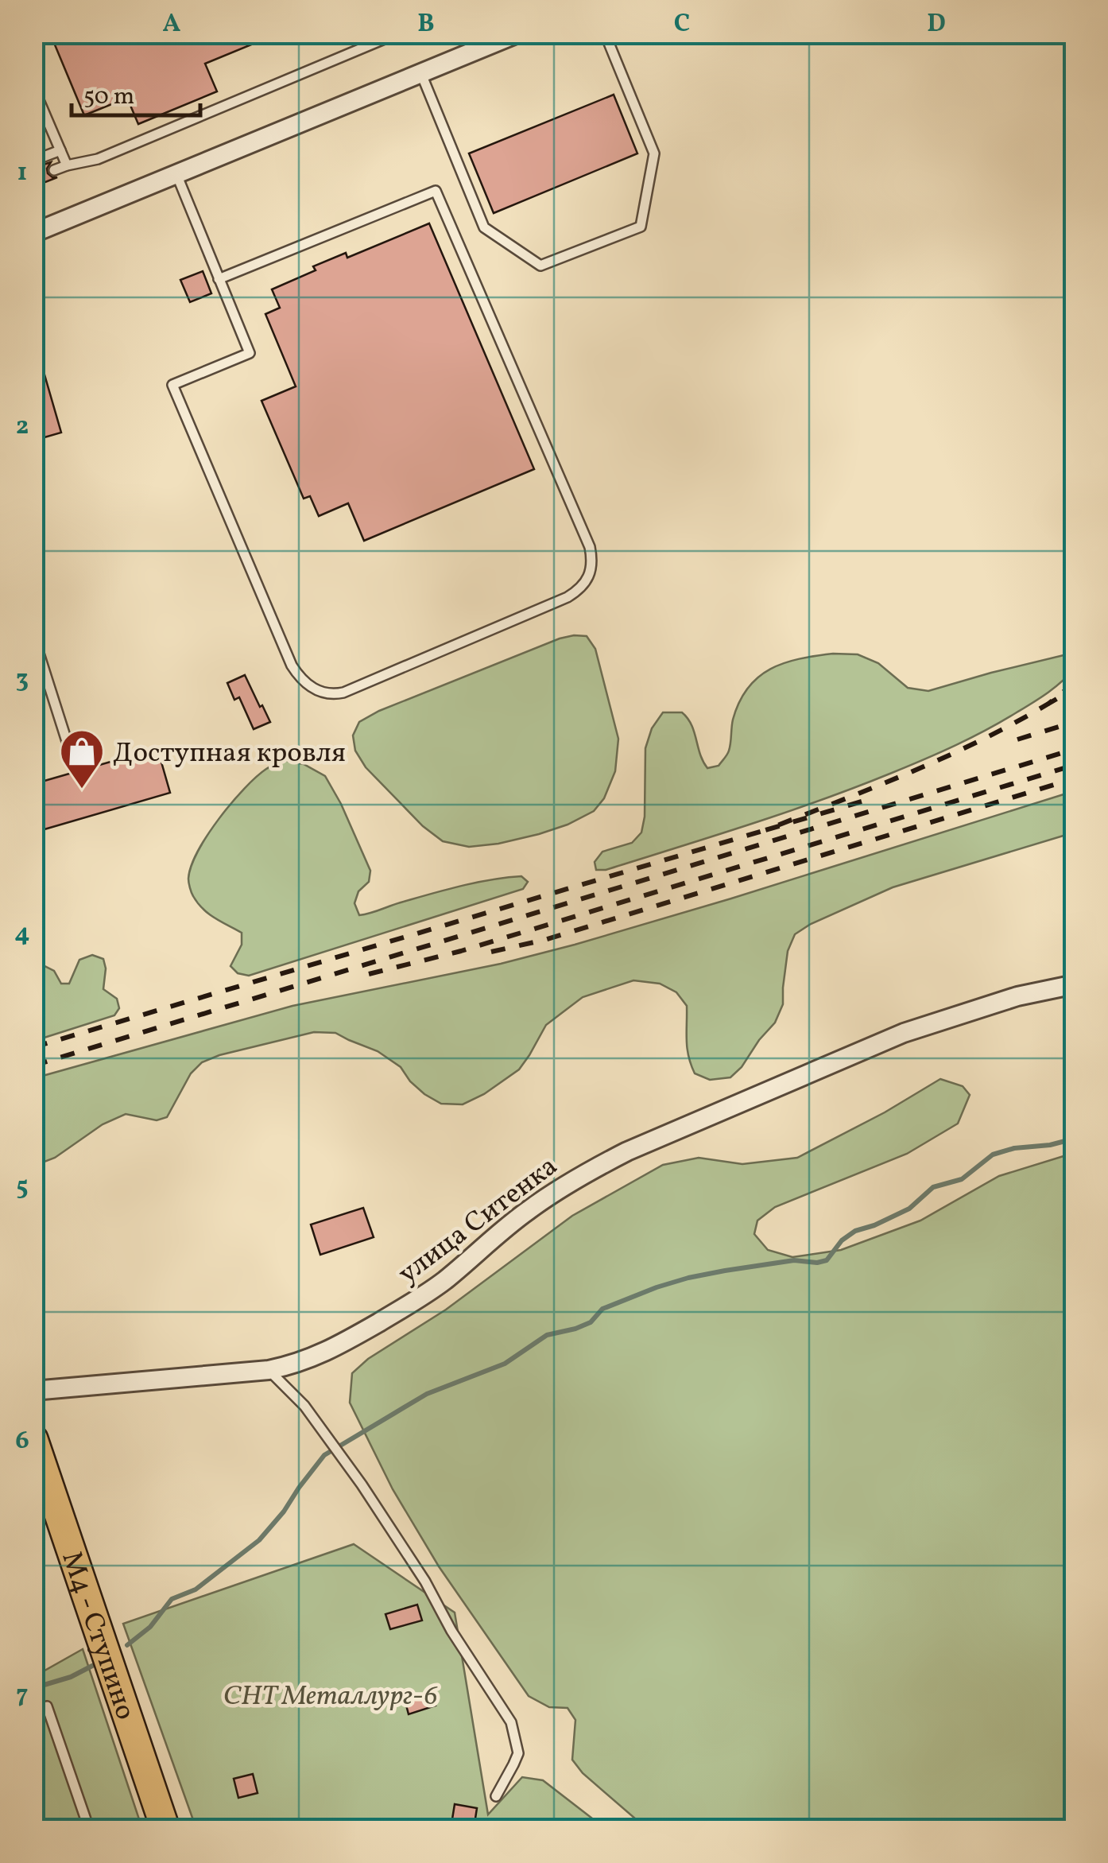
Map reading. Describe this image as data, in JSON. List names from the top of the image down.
{
  "streets": {
    "main road": ["М4 - Ступино"],
    "street": ["улица Ситенка"]
  },
  "parks": ["СНТ Металлург-6"],
  "places": {
    "shop": ["Доступная кровля"]
  },
  "scale_bar": "50 m",
  "grid": {
    "columns": [
      "A",
      "B",
      "C",
      "D"
    ],
    "rows": [
      "1",
      "2",
      "3",
      "4",
      "5",
      "6",
      "7"
    ]
  }
}
